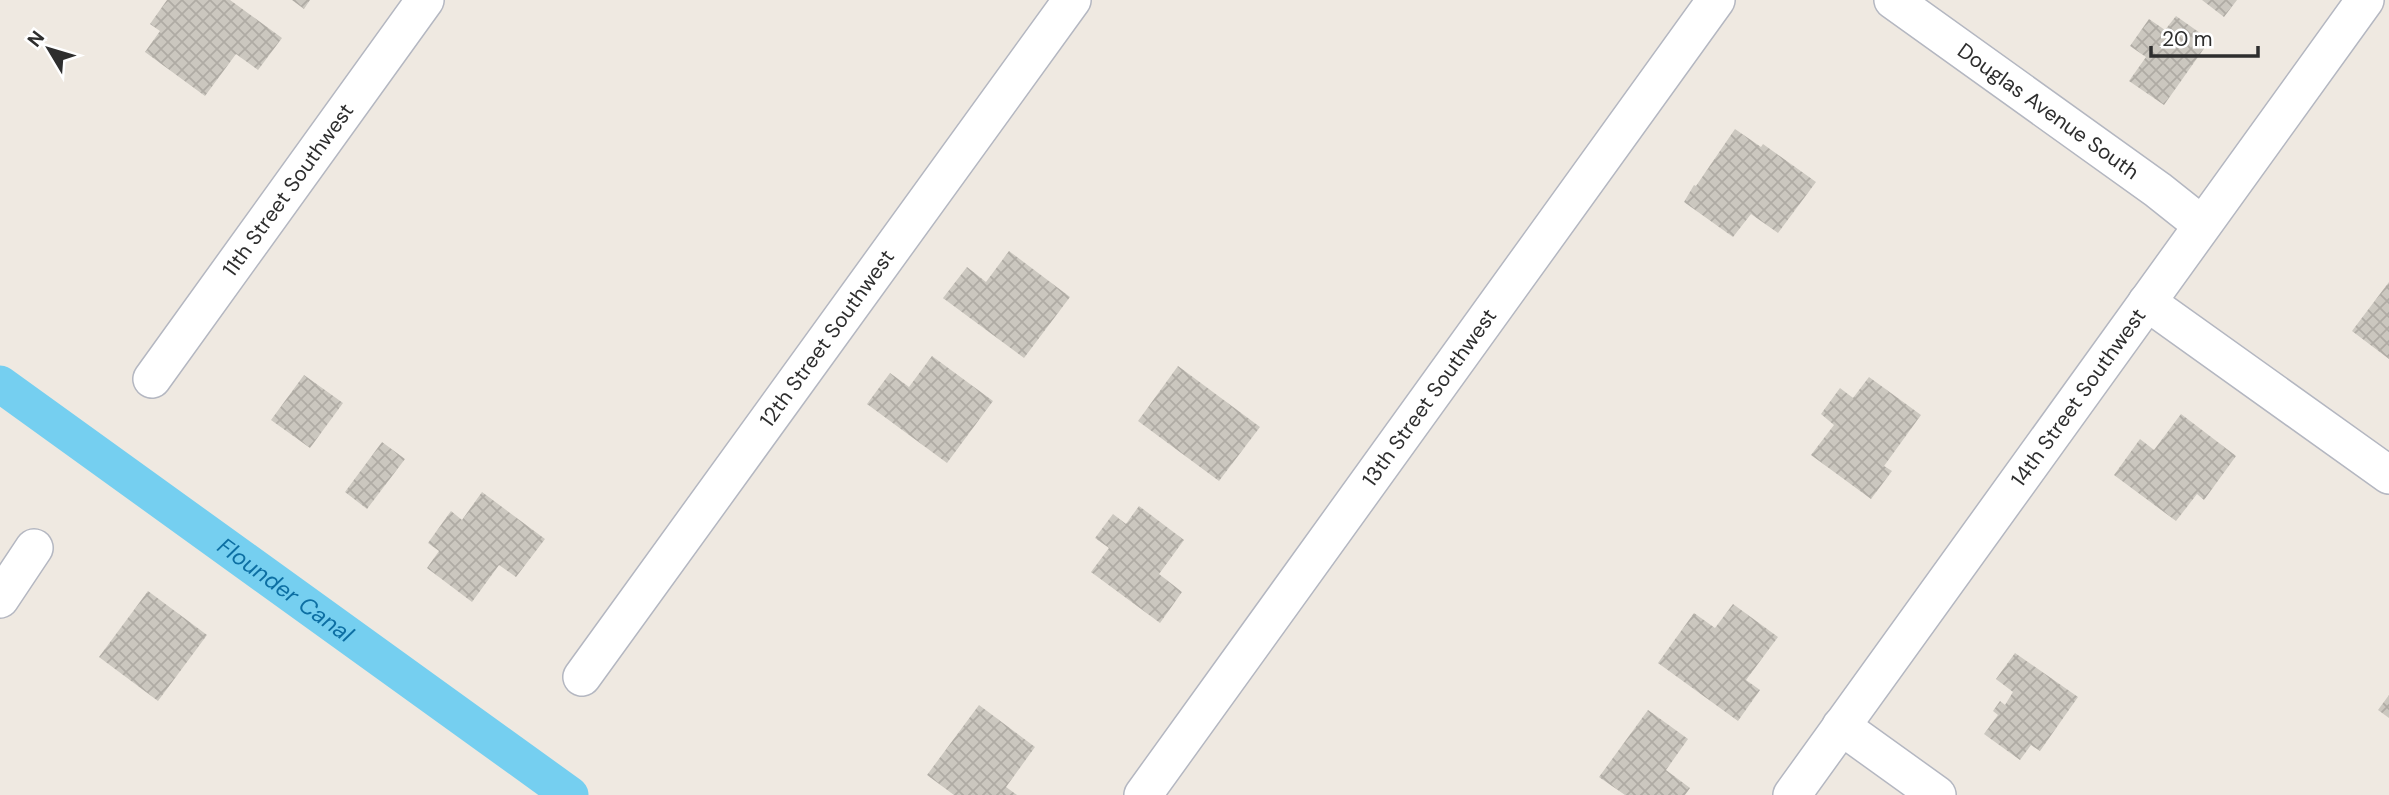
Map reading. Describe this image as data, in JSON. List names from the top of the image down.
{
  "streets": {
    "street": [
      "Douglas Avenue South",
      "11th Street Southwest",
      "12th Street Southwest",
      "14th Street Southwest",
      "13th Street Southwest"
    ]
  },
  "crossings": [
    ["Douglas Avenue South", "14th Street Southwest"]
  ],
  "water": ["Flounder Canal"],
  "scale_bar": "20 m",
  "north": "top left"
}
